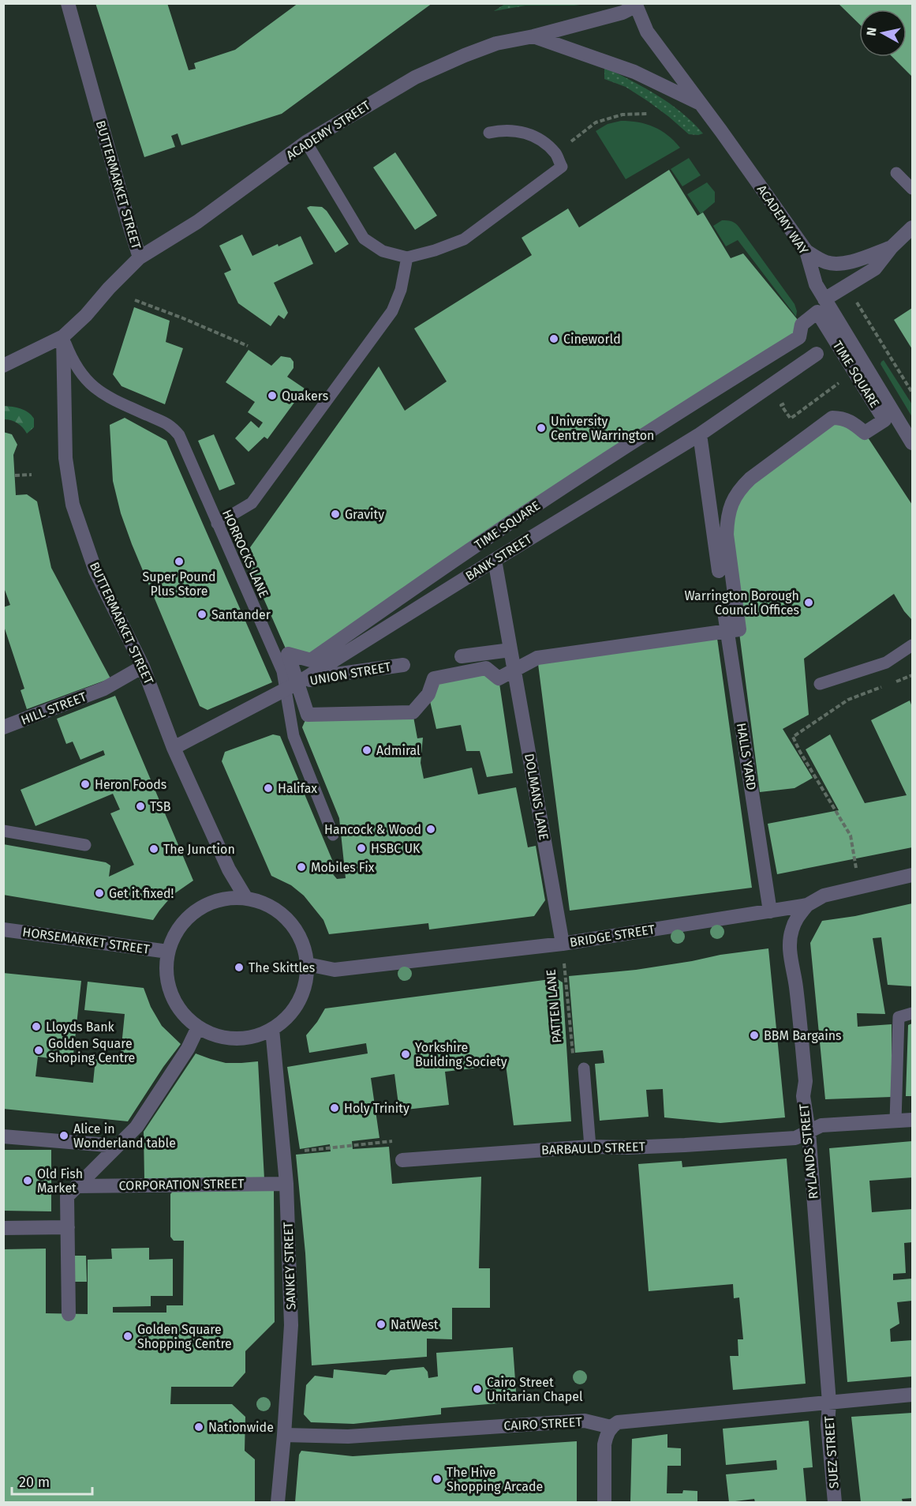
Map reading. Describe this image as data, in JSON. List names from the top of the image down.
{
  "streets": {
    "street": [
      "ACADEMY STREET",
      "BUTTERMARKET STREET",
      "ACADEMY WAY",
      "TIME SQUARE",
      "BANK STREET",
      "UNION STREET",
      "HILL STREET",
      "HALLS YARD",
      "DOLMANS LANE",
      "BRIDGE STREET",
      "HORSEMARKET STREET",
      "BARBAULD STREET",
      "RYLANDS STREET",
      "CORPORATION STREET",
      "SANKEY STREET",
      "CAIRO STREET",
      "SUEZ STREET"
    ],
    "lane": ["HORROCKS LANE"],
    "path": ["PATTEN LANE"]
  },
  "crossings": [
    ["ACADEMY STREET", "BUTTERMARKET STREET"],
    ["ACADEMY STREET", "ACADEMY WAY"],
    ["BUTTERMARKET STREET", "HORROCKS LANE"],
    ["BUTTERMARKET STREET", "BANK STREET"],
    ["BUTTERMARKET STREET", "HILL STREET"],
    ["BUTTERMARKET STREET", "BRIDGE STREET"],
    ["BUTTERMARKET STREET", "HORSEMARKET STREET"],
    ["BUTTERMARKET STREET", "SANKEY STREET"],
    ["TIME SQUARE", "HORROCKS LANE"],
    ["TIME SQUARE", "BANK STREET"],
    ["TIME SQUARE", "UNION STREET"],
    ["TIME SQUARE", "HALLS YARD"],
    ["TIME SQUARE", "DOLMANS LANE"],
    ["HORROCKS LANE", "BANK STREET"],
    ["HORROCKS LANE", "UNION STREET"],
    ["BANK STREET", "UNION STREET"],
    ["BANK STREET", "DOLMANS LANE"],
    ["HALLS YARD", "BRIDGE STREET"],
    ["DOLMANS LANE", "BRIDGE STREET"],
    ["DOLMANS LANE", "PATTEN LANE"],
    ["BRIDGE STREET", "HORSEMARKET STREET"],
    ["BRIDGE STREET", "PATTEN LANE"],
    ["BRIDGE STREET", "RYLANDS STREET"],
    ["BRIDGE STREET", "SANKEY STREET"],
    ["HORSEMARKET STREET", "SANKEY STREET"],
    ["BARBAULD STREET", "RYLANDS STREET"],
    ["RYLANDS STREET", "CAIRO STREET"],
    ["RYLANDS STREET", "SUEZ STREET"],
    ["CORPORATION STREET", "SANKEY STREET"],
    ["SANKEY STREET", "CAIRO STREET"],
    ["CAIRO STREET", "SUEZ STREET"]
  ],
  "places": [
    "Cineworld",
    "Quakers",
    "University Centre Warrington",
    "Gravity",
    "Super Pound Plus Store",
    "Warrington Borough Council Offices",
    "Santander",
    "Admiral",
    "Heron Foods",
    "Halifax",
    "TSB",
    "Hancock & Wood",
    "HSBC UK",
    "The Junction",
    "Mobiles Fix",
    "Get it fixed!",
    "The Skittles",
    "Lloyds Bank",
    "BBM Bargains",
    "Golden Square Shoping Centre",
    "Yorkshire Building Society",
    "Holy Trinity",
    "Alice in Wonderland table",
    "Old Fish Market",
    "NatWest",
    "Golden Square Shopping Centre",
    "Cairo Street Unitarian Chapel",
    "Nationwide",
    "The Hive Shopping Arcade"
  ],
  "scale_bar": "20 m",
  "north": "left"
}
